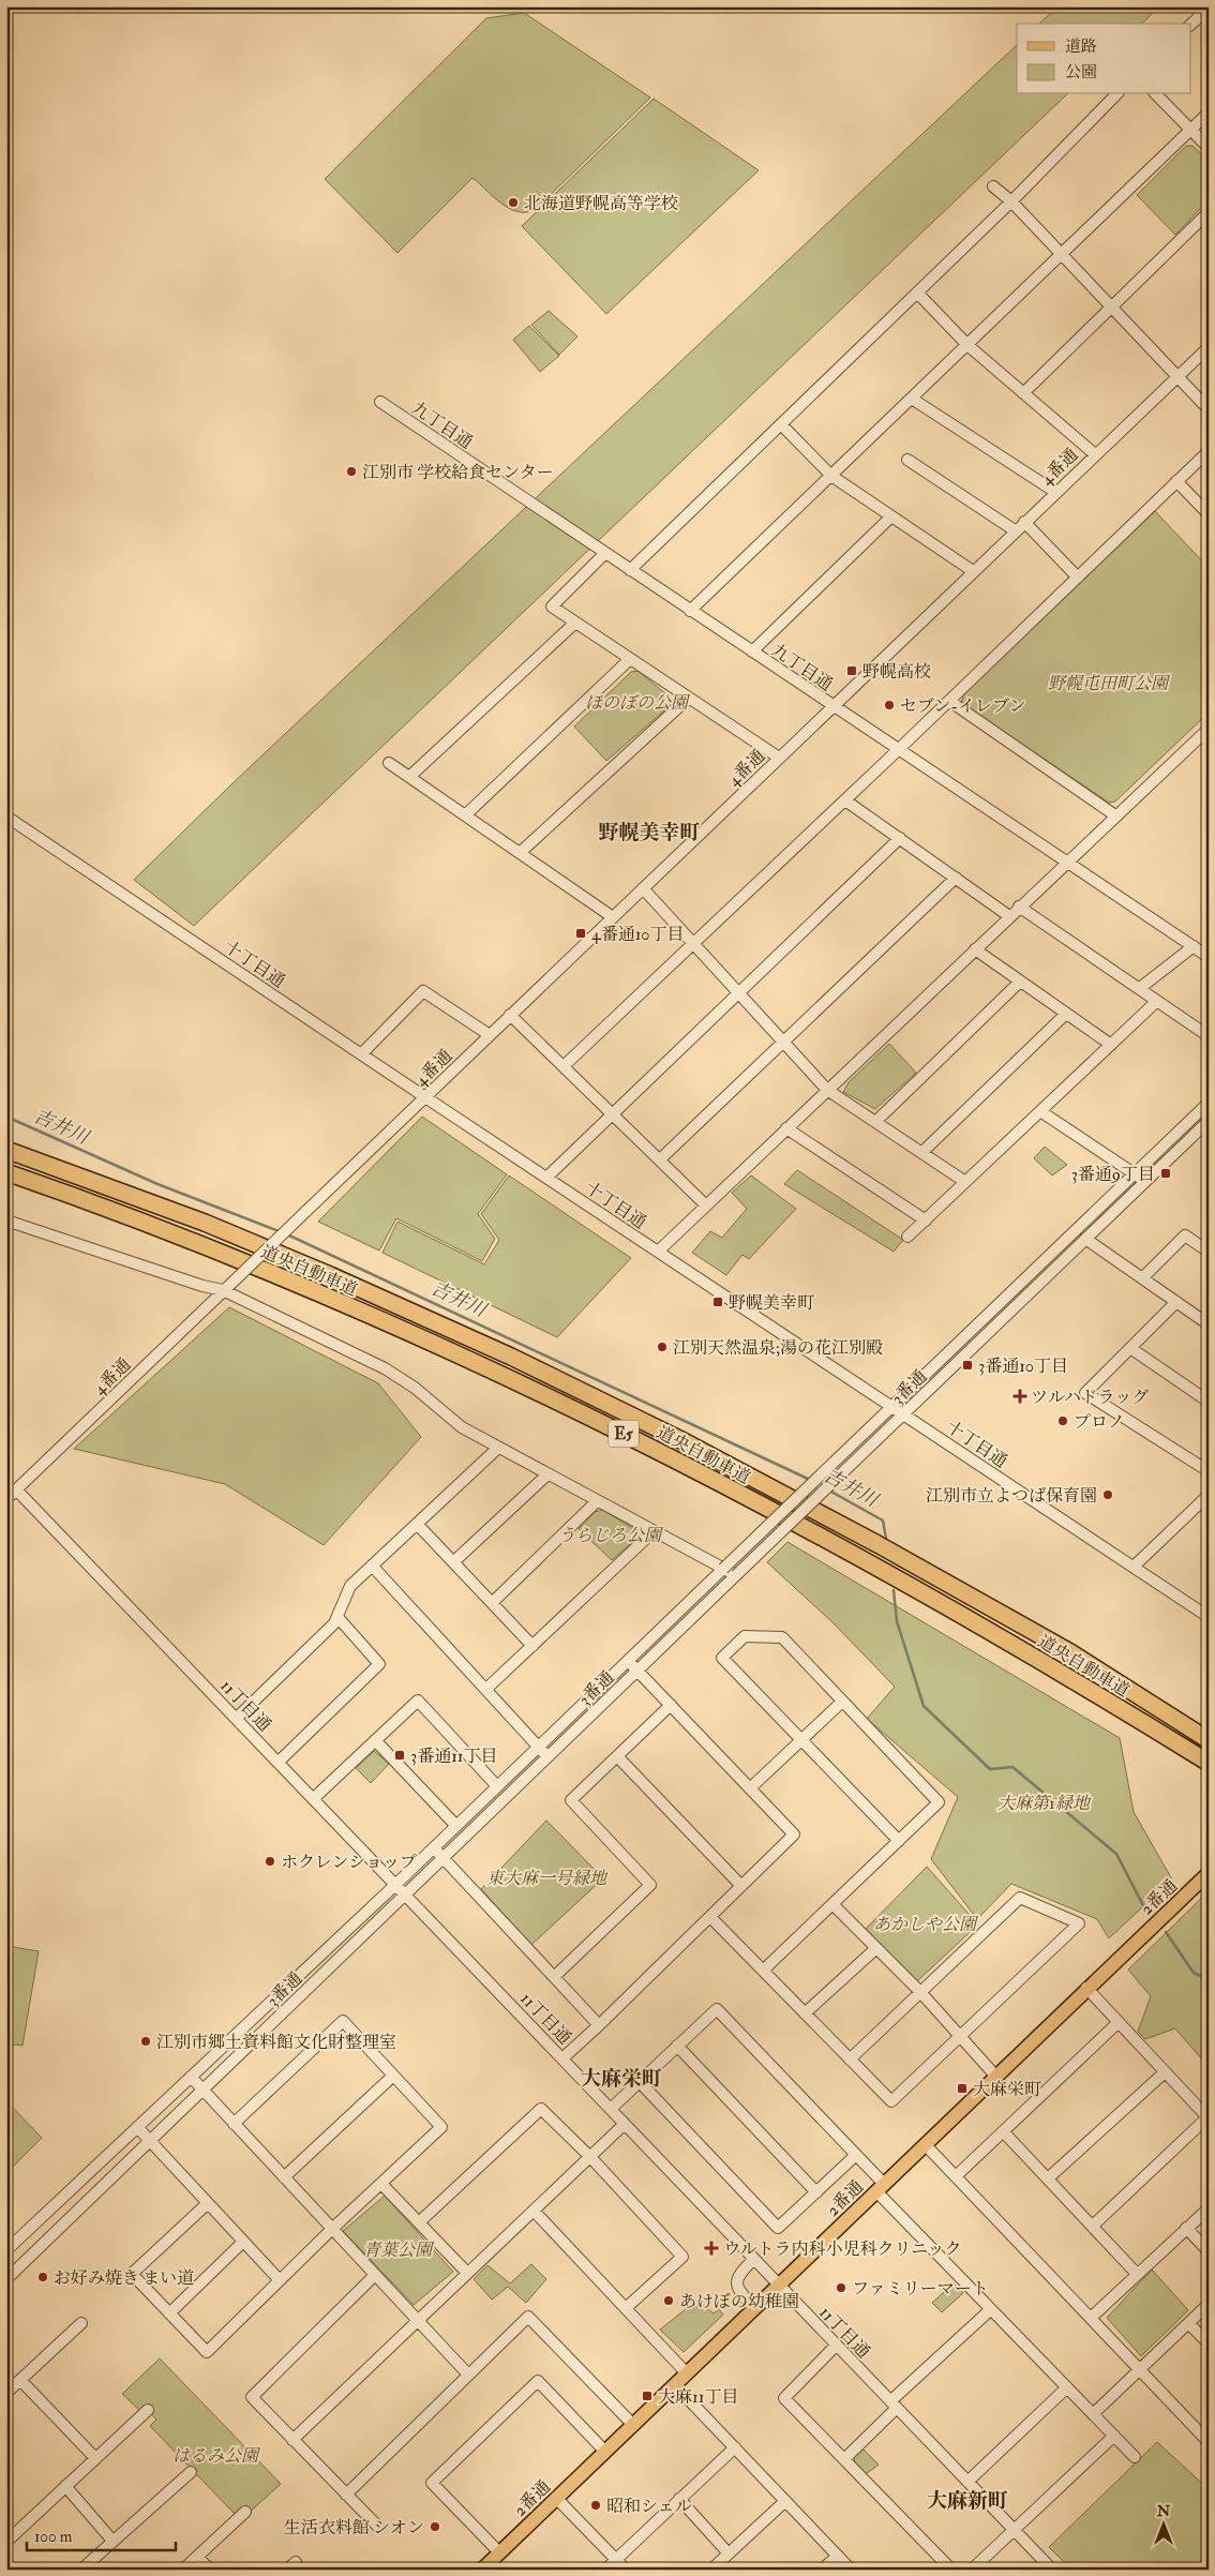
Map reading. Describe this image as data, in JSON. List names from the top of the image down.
{
  "streets": {
    "highway": ["道央自動車道", "E5"],
    "main road": ["2番通"],
    "street": [
      "九丁目通",
      "4番通",
      "十丁目通",
      "3番通",
      "11丁目通"
    ]
  },
  "crossings": [
    ["九丁目通", "4番通"],
    ["4番通", "十丁目通"],
    ["4番通", "11丁目通"],
    ["十丁目通", "3番通"],
    ["3番通", "11丁目通"],
    ["11丁目通", "2番通"]
  ],
  "districts": ["野幌美幸町", "大麻栄町", "大麻新町"],
  "water": ["吉井川"],
  "parks": [
    "野幌屯田町公園",
    "ほのぼの公園",
    "うらじろ公園",
    "大麻第1緑地",
    "東大麻一号緑地",
    "あかしや公園",
    "青葉公園",
    "はるみ公園"
  ],
  "places": {
    "other": [
      "北海道野幌高等学校",
      "江別市 学校給食センター",
      "セブン-イレブン",
      "江別天然温泉;湯の花江別殿",
      "プロノ",
      "江別市立よつば保育園",
      "ホクレンショップ",
      "江別市郷土資料館文化財整理室",
      "お好み焼き まい道",
      "ファミリーマート",
      "あけぼの幼稚園",
      "昭和シェル",
      "生活衣料館 シオン"
    ],
    "transit": [
      "野幌高校",
      "4番通10丁目",
      "3番通9丁目",
      "野幌美幸町",
      "3番通10丁目",
      "3番通11丁目",
      "大麻栄町",
      "大麻11丁目"
    ],
    "health": ["ツルハドラッグ", "ウルトラ内科小児科クリニック"]
  },
  "legend": ["道路", "公園"],
  "scale_bar": "100 m",
  "north": "top"
}
